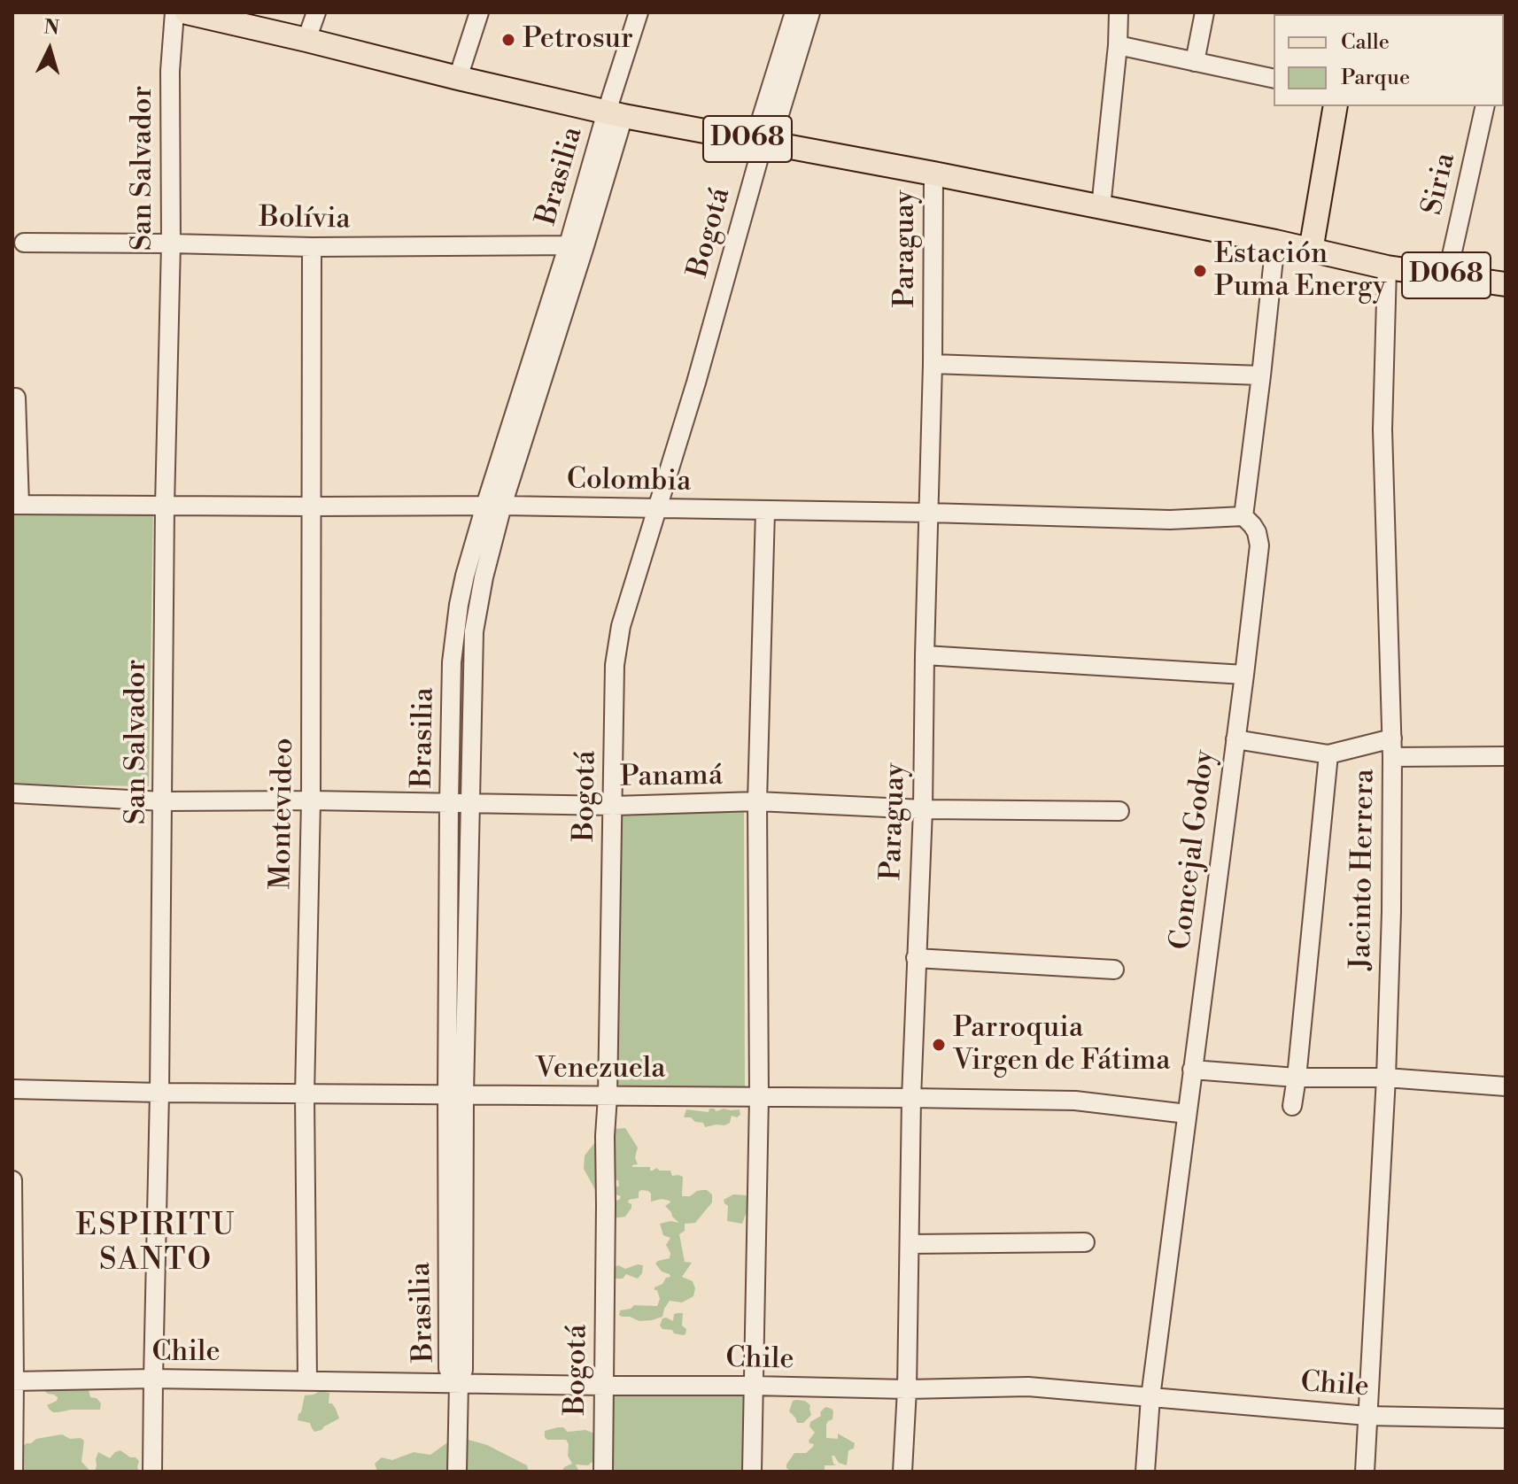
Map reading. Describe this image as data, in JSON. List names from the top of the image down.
{
  "streets": {
    "main road": ["D068"],
    "street": [
      "San Salvador",
      "Brasilia",
      "Siria",
      "Bolívia",
      "Bogotá",
      "Paraguay",
      "Colombia",
      "Panamá",
      "Montevideo",
      "Concejal Godoy",
      "Jacinto Herrera",
      "Venezuela",
      "Chile"
    ]
  },
  "crossings": [
    ["D068", "Brasilia"],
    ["D068", "Siria"],
    ["D068", "Bogotá"],
    ["D068", "Paraguay"],
    ["D068", "Jacinto Herrera"],
    ["San Salvador", "Bolívia"],
    ["San Salvador", "Colombia"],
    ["San Salvador", "Panamá"],
    ["San Salvador", "Venezuela"],
    ["San Salvador", "Chile"],
    ["Brasilia", "Bolívia"],
    ["Brasilia", "Colombia"],
    ["Brasilia", "Panamá"],
    ["Brasilia", "Venezuela"],
    ["Brasilia", "Chile"],
    ["Bolívia", "Montevideo"],
    ["Bogotá", "Colombia"],
    ["Bogotá", "Panamá"],
    ["Bogotá", "Venezuela"],
    ["Bogotá", "Chile"],
    ["Paraguay", "Colombia"],
    ["Paraguay", "Panamá"],
    ["Paraguay", "Venezuela"],
    ["Paraguay", "Chile"],
    ["Colombia", "Montevideo"],
    ["Colombia", "Concejal Godoy"],
    ["Panamá", "Montevideo"],
    ["Montevideo", "Venezuela"],
    ["Montevideo", "Chile"],
    ["Concejal Godoy", "Venezuela"],
    ["Concejal Godoy", "Chile"],
    ["Jacinto Herrera", "Chile"]
  ],
  "districts": ["ESPIRITU SANTO"],
  "places": ["Petrosur", "Estación Puma Energy", "Parroquia Virgen de Fátima"],
  "legend": ["Calle", "Parque"],
  "north": "top"
}
